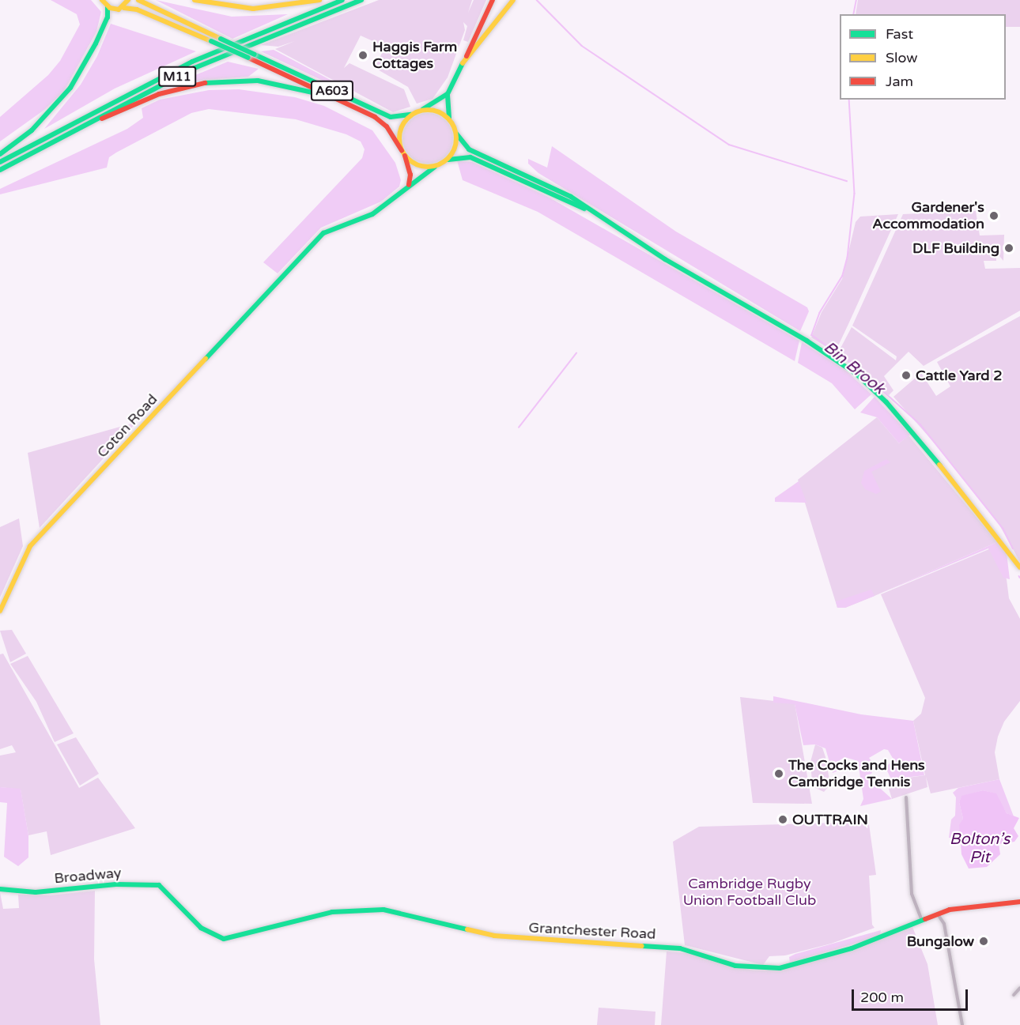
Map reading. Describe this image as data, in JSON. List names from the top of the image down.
{
  "streets": {
    "main road": [
      "M11",
      "A603",
      "Coton Road",
      "Broadway",
      "Grantchester Road"
    ]
  },
  "crossings": [
    ["A603", "Coton Road"],
    ["Broadway", "Grantchester Road"]
  ],
  "water": ["Bin Brook", "Bolton’s Pit"],
  "parks": ["Cambridge Rugby Union Football Club"],
  "places": [
    "Haggis Farm Cottages",
    "Gardener's Accommodation",
    "DLF Building",
    "Cattle Yard 2",
    "The Cocks and Hens Cambridge Tennis",
    "OUTTRAIN",
    "Bungalow"
  ],
  "legend": ["Fast", "Slow", "Jam"],
  "scale_bar": "200 m"
}
